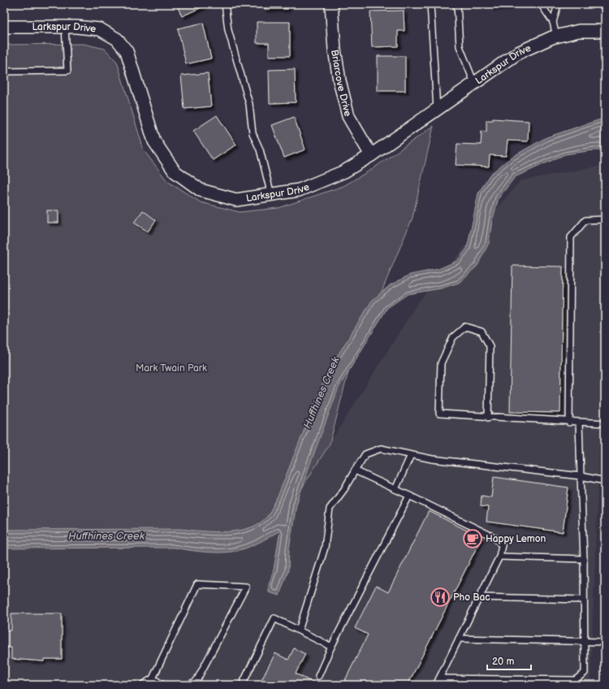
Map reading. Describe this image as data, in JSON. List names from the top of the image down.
{
  "streets": {
    "street": ["Larkspur Drive", "Briarcove Drive"]
  },
  "crossings": [
    ["Larkspur Drive", "Briarcove Drive"]
  ],
  "water": ["Huffhines Creek"],
  "parks": ["Mark Twain Park"],
  "places": {
    "cafe": ["Happy Lemon"],
    "restaurant": ["Pho Bac"]
  },
  "scale_bar": "20 m"
}
